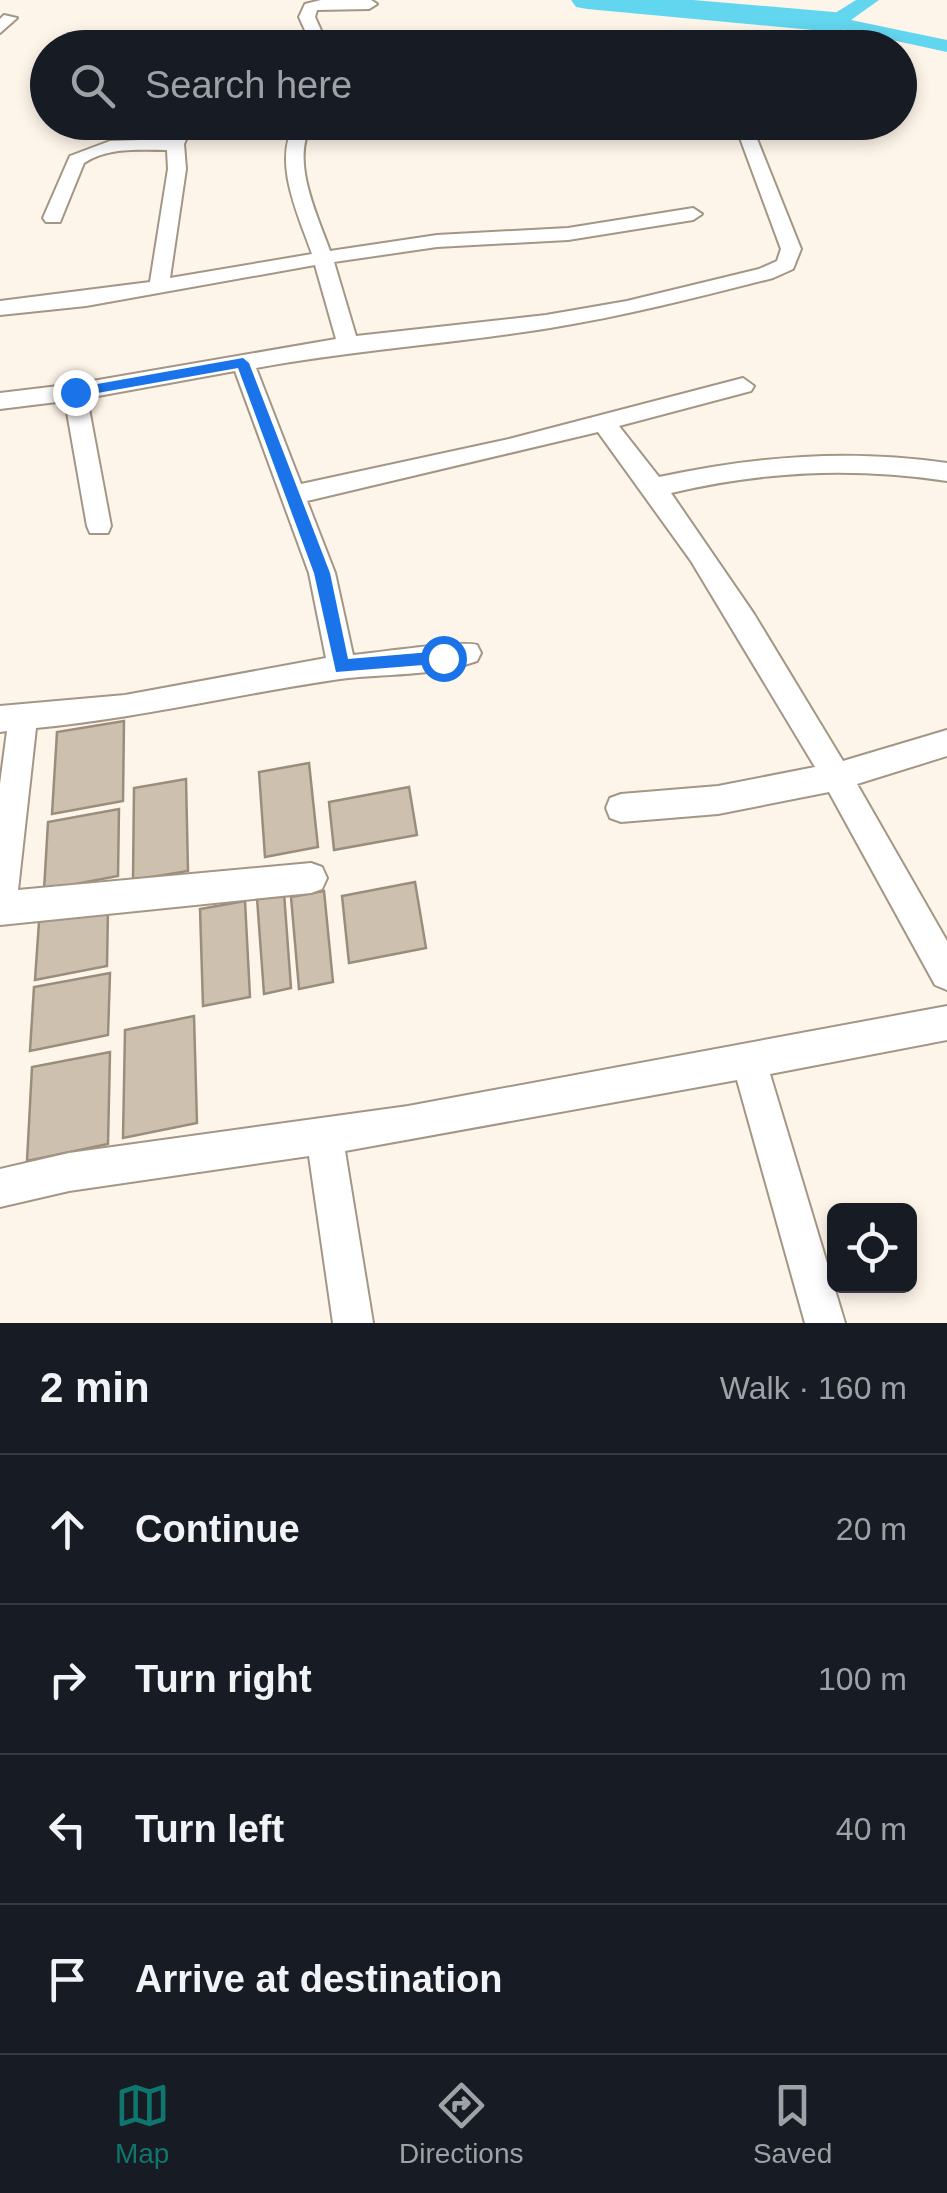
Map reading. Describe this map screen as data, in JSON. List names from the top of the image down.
{
  "page": {
    "search": "Search here",
    "heading": ["2 min", "Walk · 160 m"],
    "list": [
      ["Continue", "20 m"],
      ["Turn right", "100 m"],
      ["Turn left", "40 m"],
      "Arrive at destination"
    ],
    "nav": ["Map", "Directions", "Saved"]
  }
}
